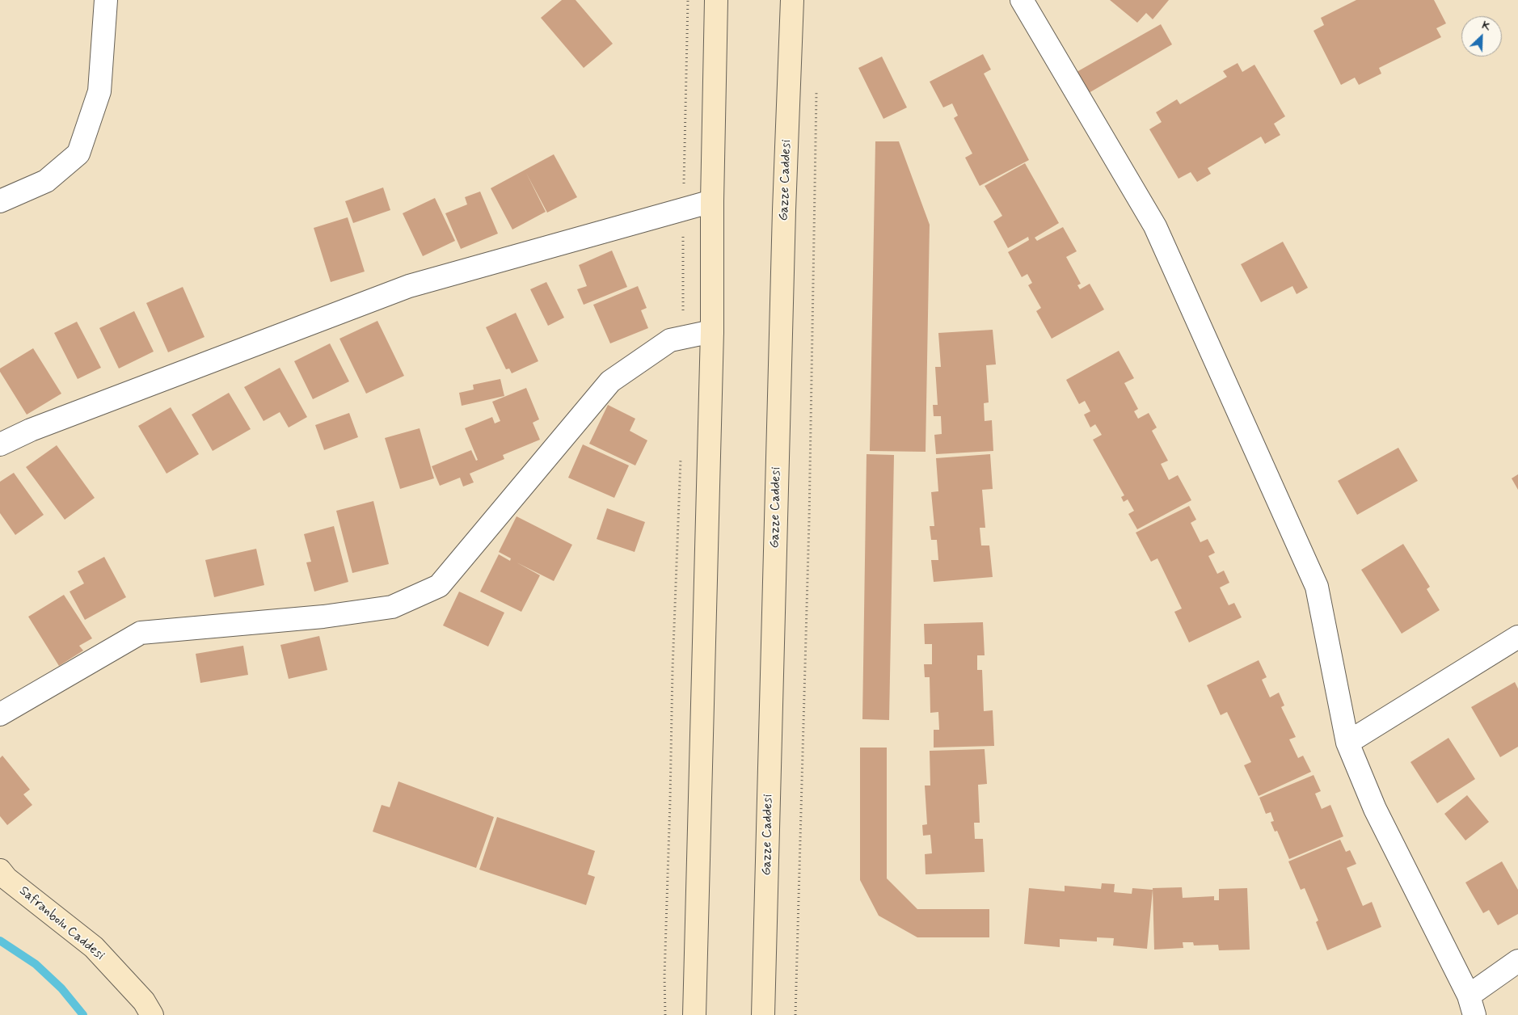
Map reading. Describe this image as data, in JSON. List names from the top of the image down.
{
  "streets": {
    "main road": ["Gazze Caddesi", "Safranbolu Caddesi"]
  },
  "north": "top right"
}
